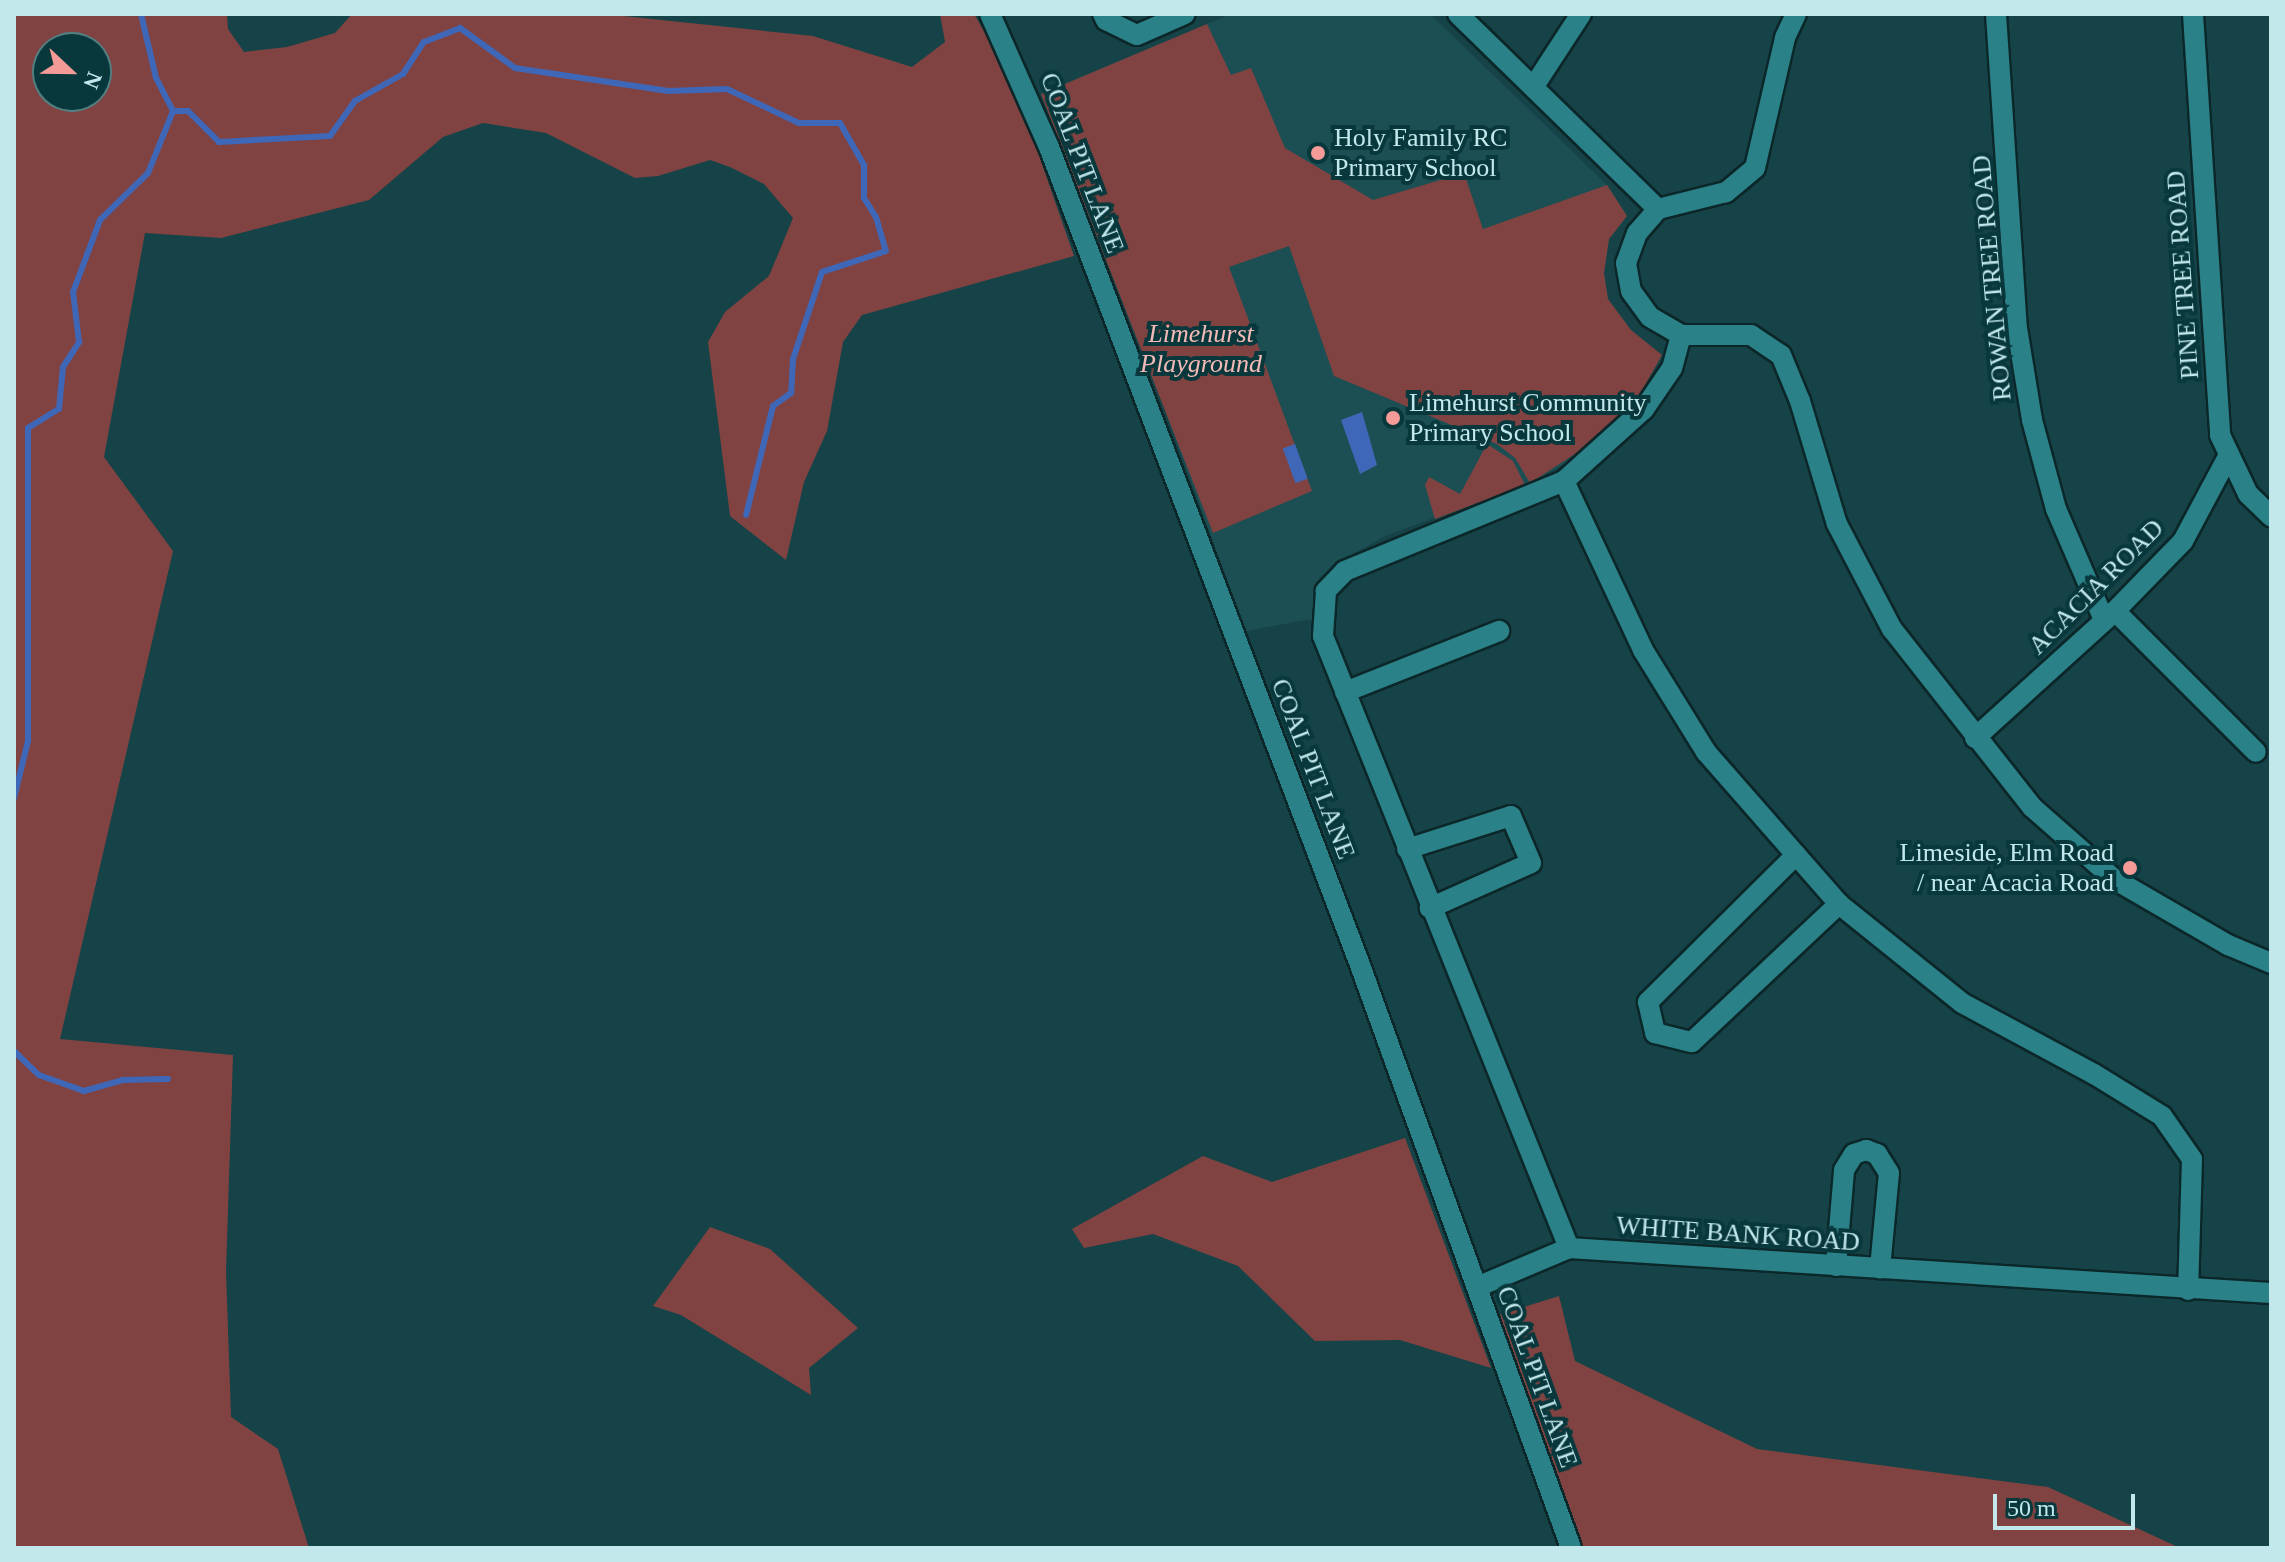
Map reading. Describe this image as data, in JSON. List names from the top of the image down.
{
  "streets": {
    "street": [
      "COAL PIT LANE",
      "PINE TREE ROAD",
      "ROWAN TREE ROAD",
      "ACACIA ROAD",
      "WHITE BANK ROAD"
    ]
  },
  "crossings": [
    ["PINE TREE ROAD", "ACACIA ROAD"],
    ["ROWAN TREE ROAD", "ACACIA ROAD"]
  ],
  "parks": ["Limehurst Playground"],
  "places": ["Holy Family RC Primary School", "Limehurst Community Primary School", "Limeside, Elm Road / near Acacia Road"],
  "scale_bar": "50 m",
  "north": "right"
}
